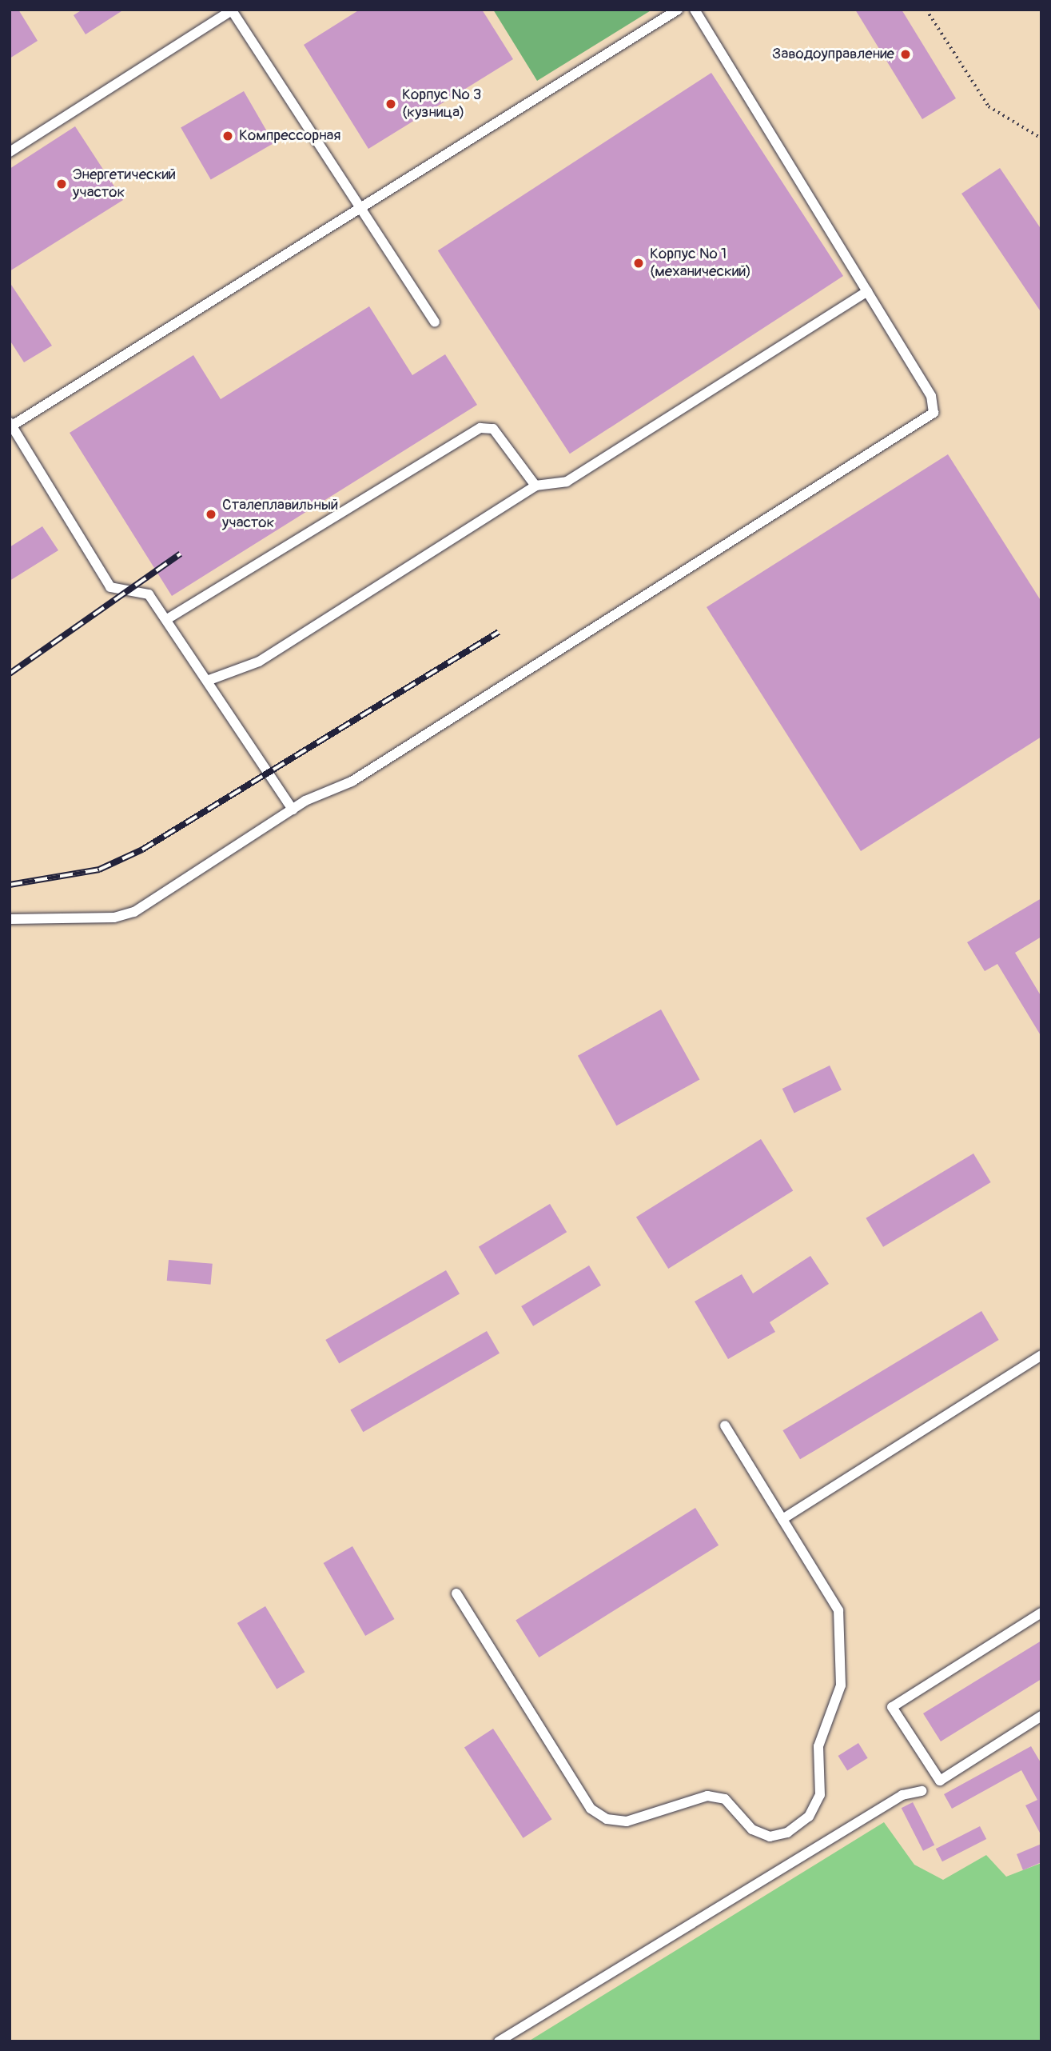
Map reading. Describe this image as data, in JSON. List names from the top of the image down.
{
  "places": [
    "Заводоуправление",
    "Корпус № 3 (кузница)",
    "Компрессорная",
    "Энергетический участок",
    "Корпус № 1 (механический)",
    "Сталеплавильный участок"
  ]
}
